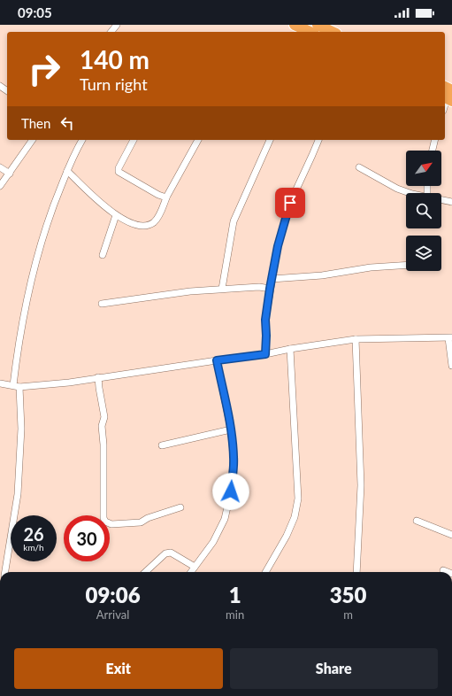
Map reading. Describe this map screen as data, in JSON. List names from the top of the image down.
{
  "north": "top right",
  "page": {
    "status": "09:05",
    "turn": ["140 m", "Turn right"],
    "then": "Then",
    "speed": "26 km/h",
    "limit": "30",
    "eta": [
      "09:06",
      "Arrival",
      "1",
      "min",
      "350",
      "m"
    ],
    "buttons": ["Exit", "Share"]
  }
}
